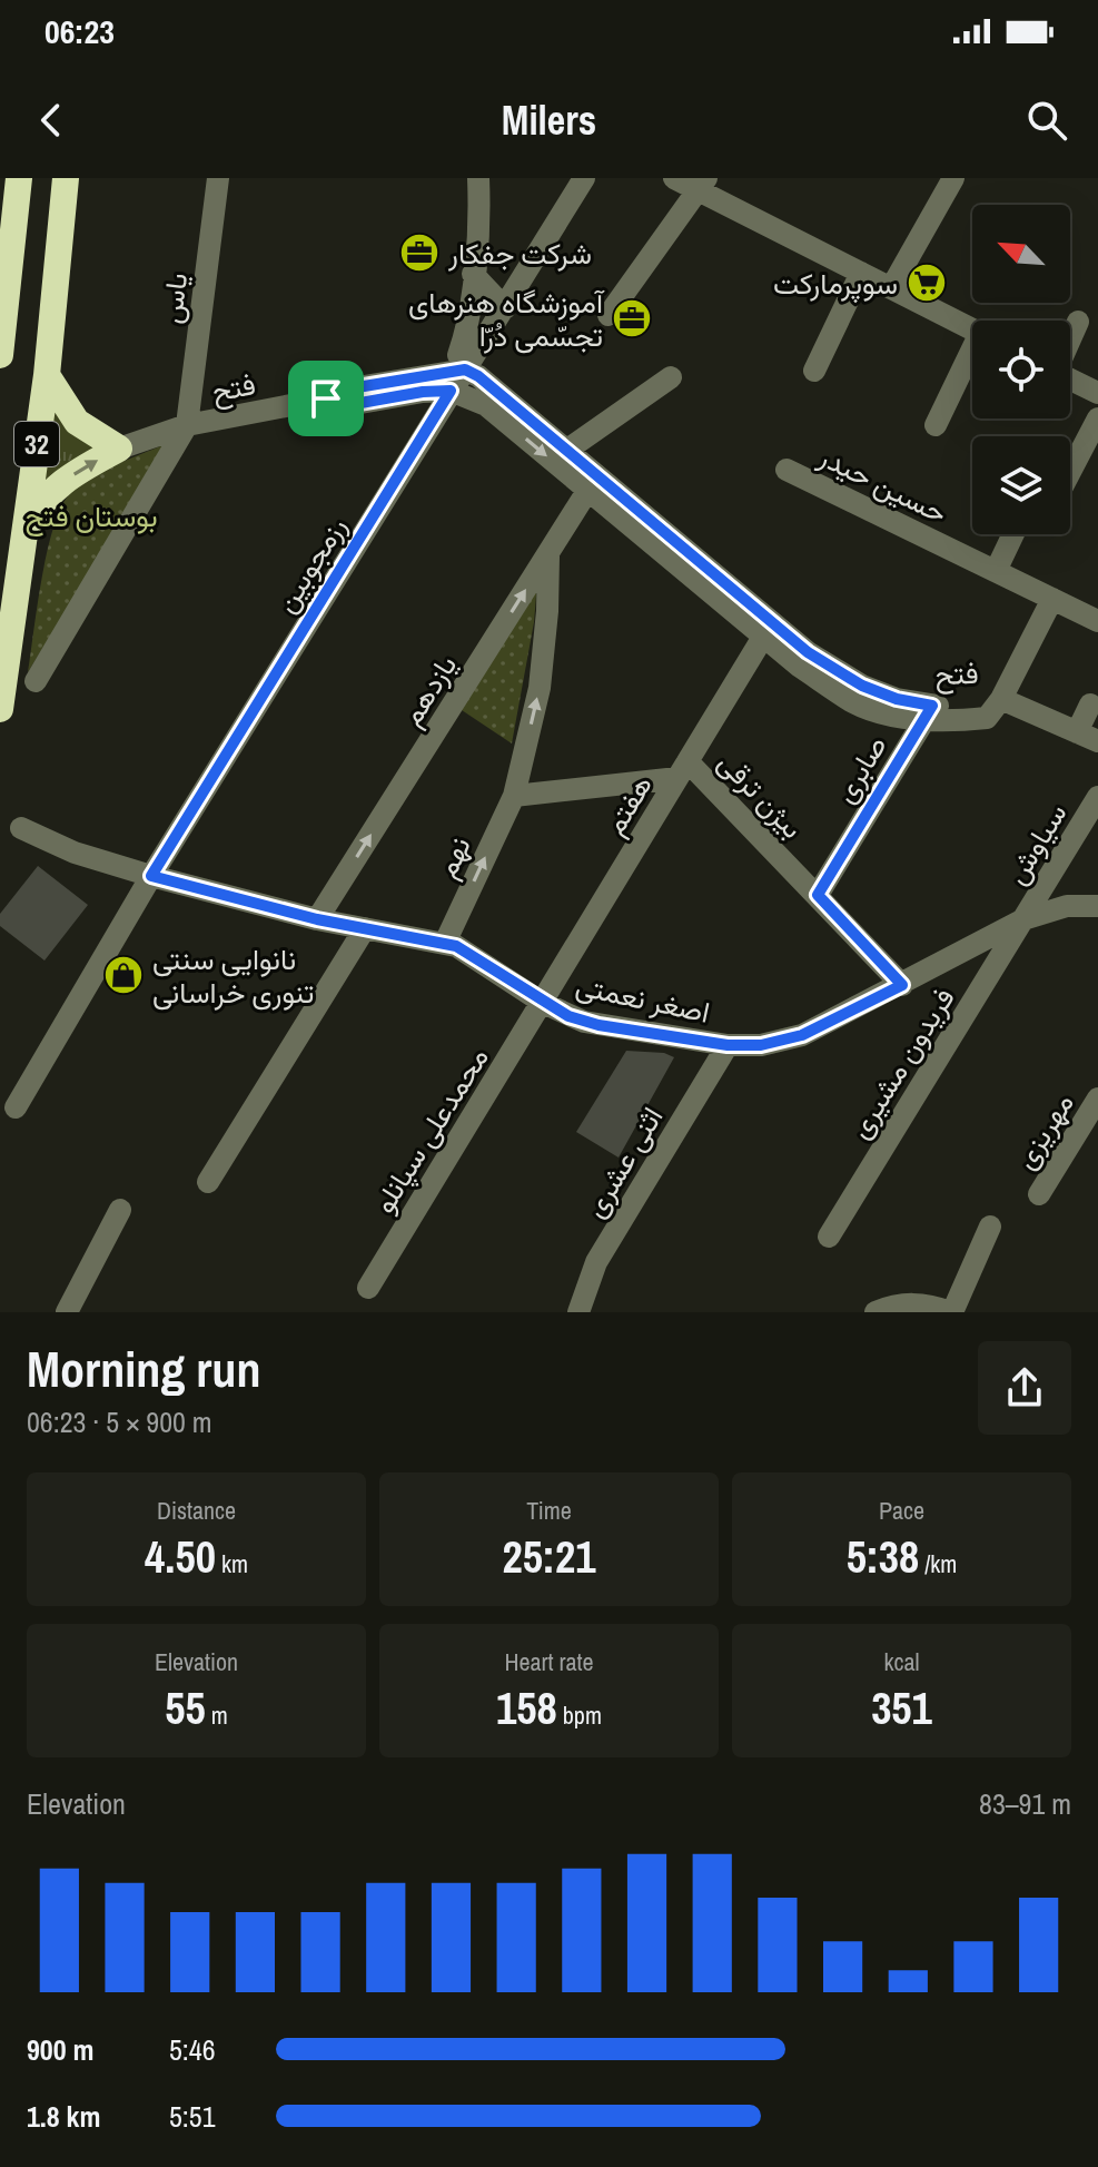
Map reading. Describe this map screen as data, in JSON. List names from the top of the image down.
{
  "streets": {
    "highway": ["32"],
    "street": [
      "یاس",
      "فتح",
      "حسین حیدر",
      "رزمجوبین",
      "یازدهم",
      "صابری",
      "بیژن ترقی",
      "هفتم",
      "سیاوش",
      "نهم",
      "اصغر نعمتی",
      "فریدون مشیری",
      "محمدعلی سپانلو",
      "مهریزی",
      "اثنی عشری"
    ]
  },
  "crossings": [
    ["یاس", "فتح"],
    ["فتح", "رزمجوبین"],
    ["فتح", "یازدهم"],
    ["فتح", "صابری"],
    ["فتح", "هفتم"],
    ["رزمجوبین", "اصغر نعمتی"],
    ["یازدهم", "نهم"],
    ["یازدهم", "اصغر نعمتی"],
    ["صابری", "بیژن ترقی"],
    ["بیژن ترقی", "هفتم"],
    ["بیژن ترقی", "نهم"],
    ["بیژن ترقی", "اصغر نعمتی"],
    ["هفتم", "اصغر نعمتی"],
    ["هفتم", "محمدعلی سپانلو"],
    ["سیاوش", "اصغر نعمتی"],
    ["سیاوش", "فریدون مشیری"],
    ["نهم", "اصغر نعمتی"],
    ["اصغر نعمتی", "فریدون مشیری"],
    ["اصغر نعمتی", "محمدعلی سپانلو"],
    ["اصغر نعمتی", "اثنی عشری"]
  ],
  "one_way": ["یازدهم", "نهم"],
  "parks": ["بوستان فتح"],
  "places": {
    "office": ["شرکت جفکار", "آموزشگاه هنرهای تجسّمی دُرّا"],
    "supermarket": ["سوپرمارکت"],
    "shop": ["نانوایی سنتی تنوری خراسانی"]
  },
  "north": "top left",
  "page": {
    "status": "06:23",
    "header": "Milers",
    "heading": ["Morning run", "06:23 · 5 × 900 m"],
    "stats": [
      ["Distance", "4.50 km"],
      ["Time", "25:21"],
      ["Pace", "5:38 /km"],
      ["Elevation", "55 m"],
      ["Heart rate", "158 bpm"],
      ["kcal", "351"]
    ],
    "chart": ["Elevation", "83–91 m"],
    "list": [
      {
        "name": "900 m",
        "note": "5:46"
      },
      {
        "name": "1.8 km",
        "note": "5:51"
      }
    ]
  }
}
